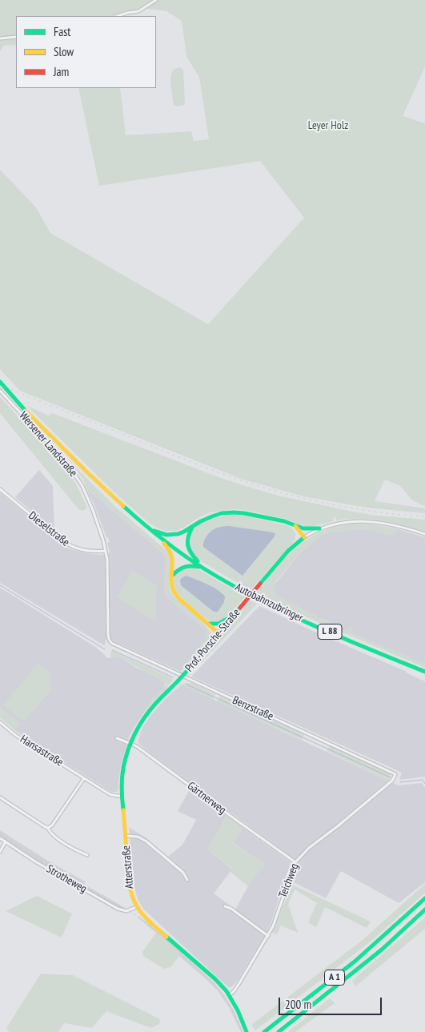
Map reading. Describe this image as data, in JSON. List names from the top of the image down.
{
  "streets": {
    "main road": [
      "Autobahnzubringer",
      "L 88",
      "Prof.-Porsche-Straße",
      "Atterstraße",
      "A 1"
    ],
    "street": [
      "Wersener Landstraße",
      "Dieselstraße",
      "Benzstraße",
      "Hansastraße",
      "Gärtnerweg",
      "Strotheweg",
      "Teichweg"
    ]
  },
  "crossings": [
    ["Wersener Landstraße", "Dieselstraße"],
    ["Wersener Landstraße", "Benzstraße"],
    ["Autobahnzubringer", "L 88"],
    ["Prof.-Porsche-Straße", "Benzstraße"],
    ["Prof.-Porsche-Straße", "Atterstraße"],
    ["Benzstraße", "Atterstraße"],
    ["Benzstraße", "Teichweg"],
    ["Hansastraße", "Atterstraße"],
    ["Gärtnerweg", "Atterstraße"],
    ["Gärtnerweg", "Teichweg"],
    ["Atterstraße", "Strotheweg"],
    ["Atterstraße", "Teichweg"]
  ],
  "parks": ["Leyer Holz"],
  "legend": ["Fast", "Slow", "Jam"],
  "scale_bar": "200 m"
}
